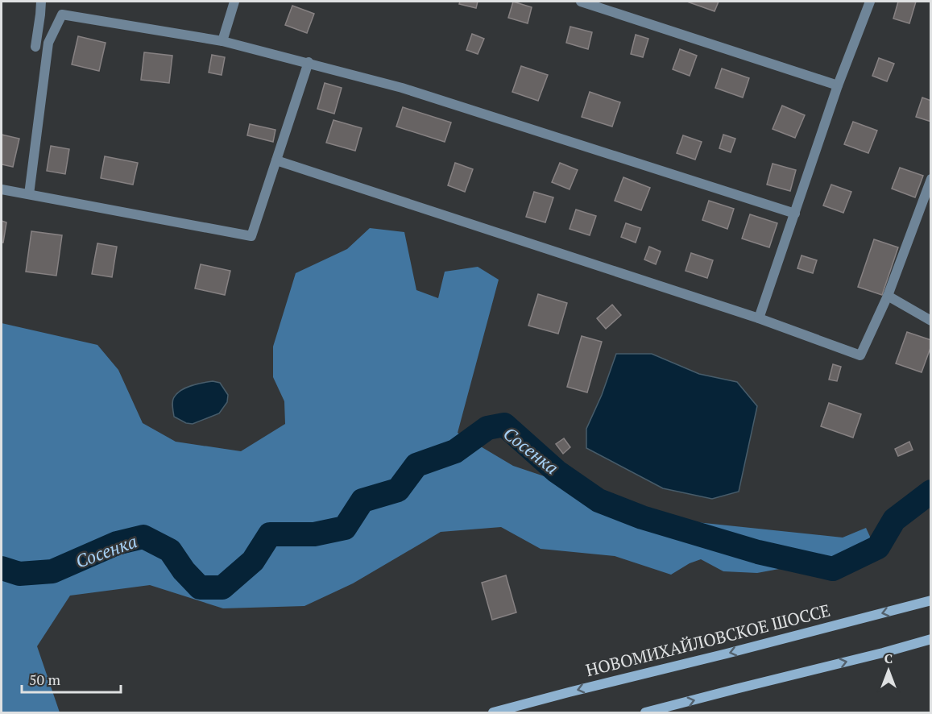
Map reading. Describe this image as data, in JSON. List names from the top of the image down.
{
  "streets": {
    "main road": ["НОВОМИХАЙЛОВСКОЕ ШОССЕ"]
  },
  "water": ["Сосенка"],
  "scale_bar": "50 m",
  "north": "top"
}
